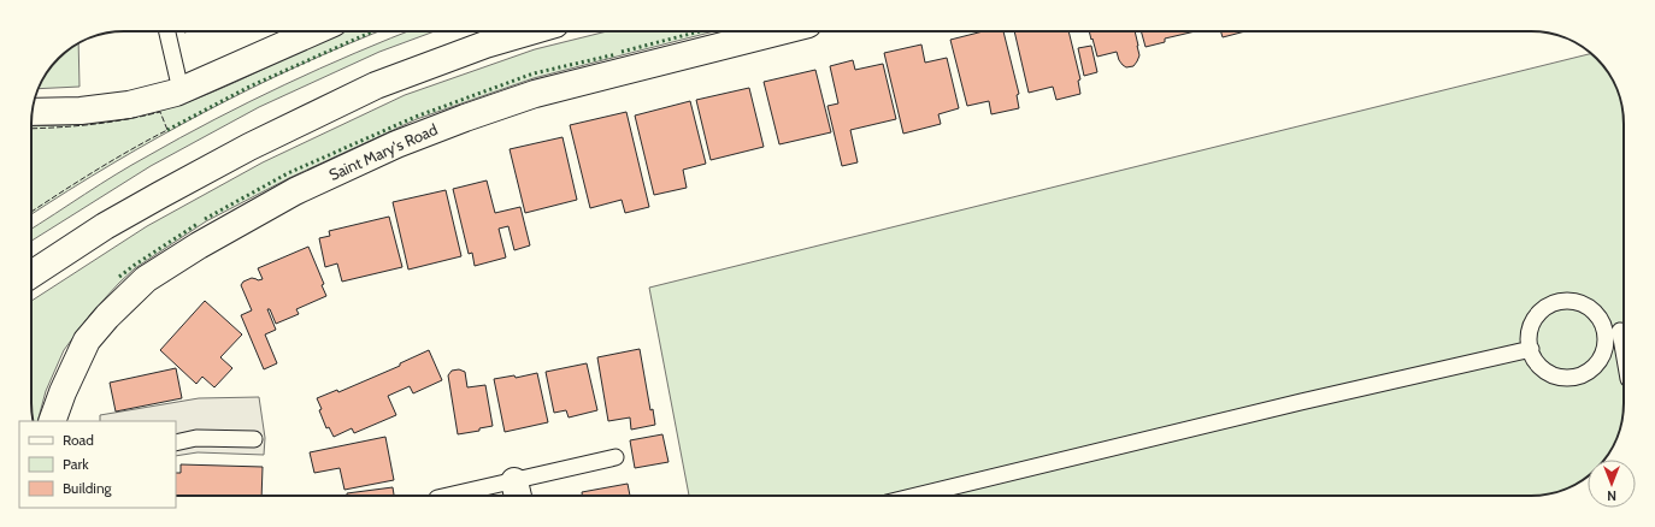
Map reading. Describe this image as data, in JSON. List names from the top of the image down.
{
  "streets": {
    "street": ["Saint Mary's Road"]
  },
  "legend": ["Road", "Park", "Building"],
  "north": "bottom"
}
